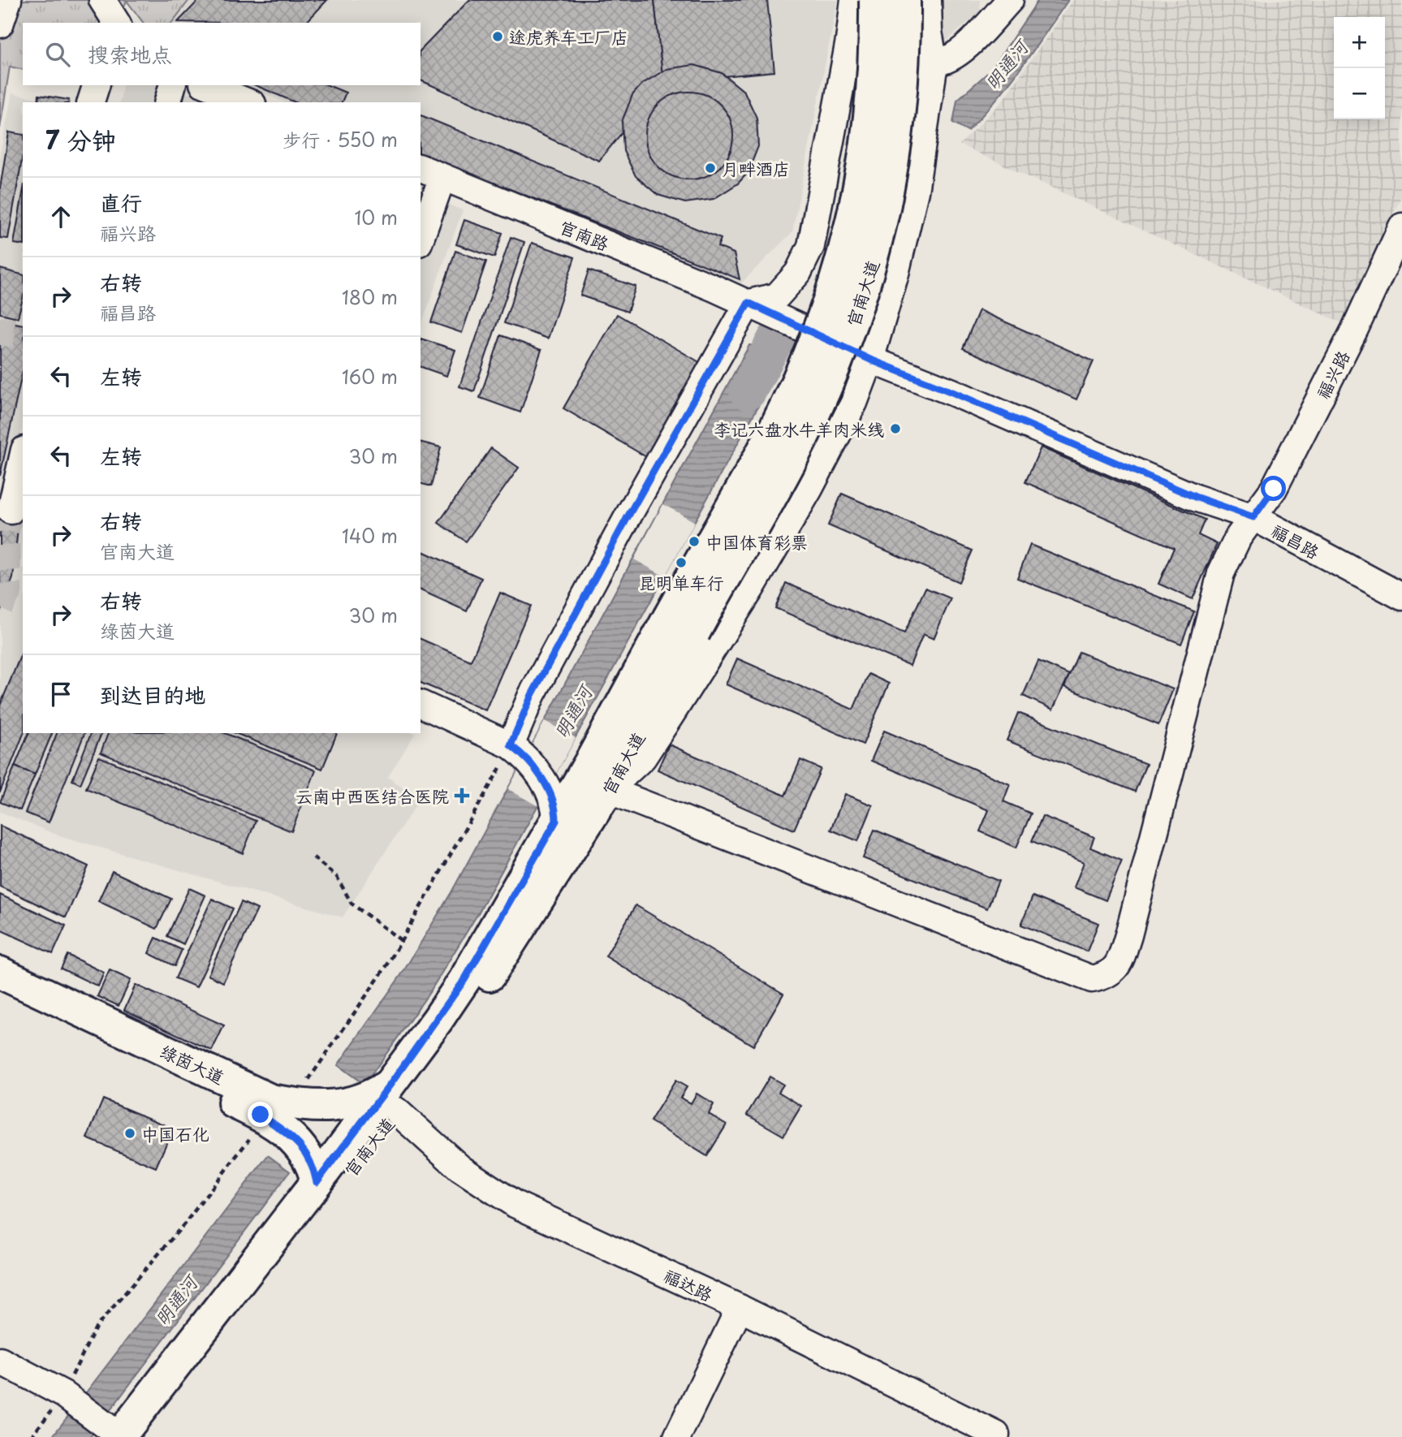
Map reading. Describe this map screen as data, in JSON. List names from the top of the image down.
{
  "streets": {
    "main road": ["官南大道", "绿茵大道"],
    "street": [
      "官南路",
      "福兴路",
      "福昌路",
      "福达路"
    ]
  },
  "crossings": [
    ["官南路", "福昌路"],
    ["官南大道", "福兴路"],
    ["官南大道", "绿茵大道"],
    ["官南大道", "福达路"],
    ["福兴路", "福昌路"],
    ["绿茵大道", "福达路"]
  ],
  "water": ["明通河"],
  "places": {
    "other": [
      "途虎养车工厂店",
      "月畔酒店",
      "李记六盘水牛羊肉米线",
      "中国体育彩票",
      "昆明单车行",
      "中国石化"
    ],
    "health": ["云南中西医结合医院"]
  },
  "page": {
    "map_buttons": ["+", "−"],
    "search": "搜索地点",
    "heading": ["7 分钟", "步行 · 550 m"],
    "list": [
      ["直行", "福兴路", "10 m"],
      ["右转", "福昌路", "180 m"],
      ["左转", "160 m"],
      ["左转", "30 m"],
      ["右转", "官南大道", "140 m"],
      ["右转", "绿茵大道", "30 m"],
      "到达目的地"
    ]
  }
}
